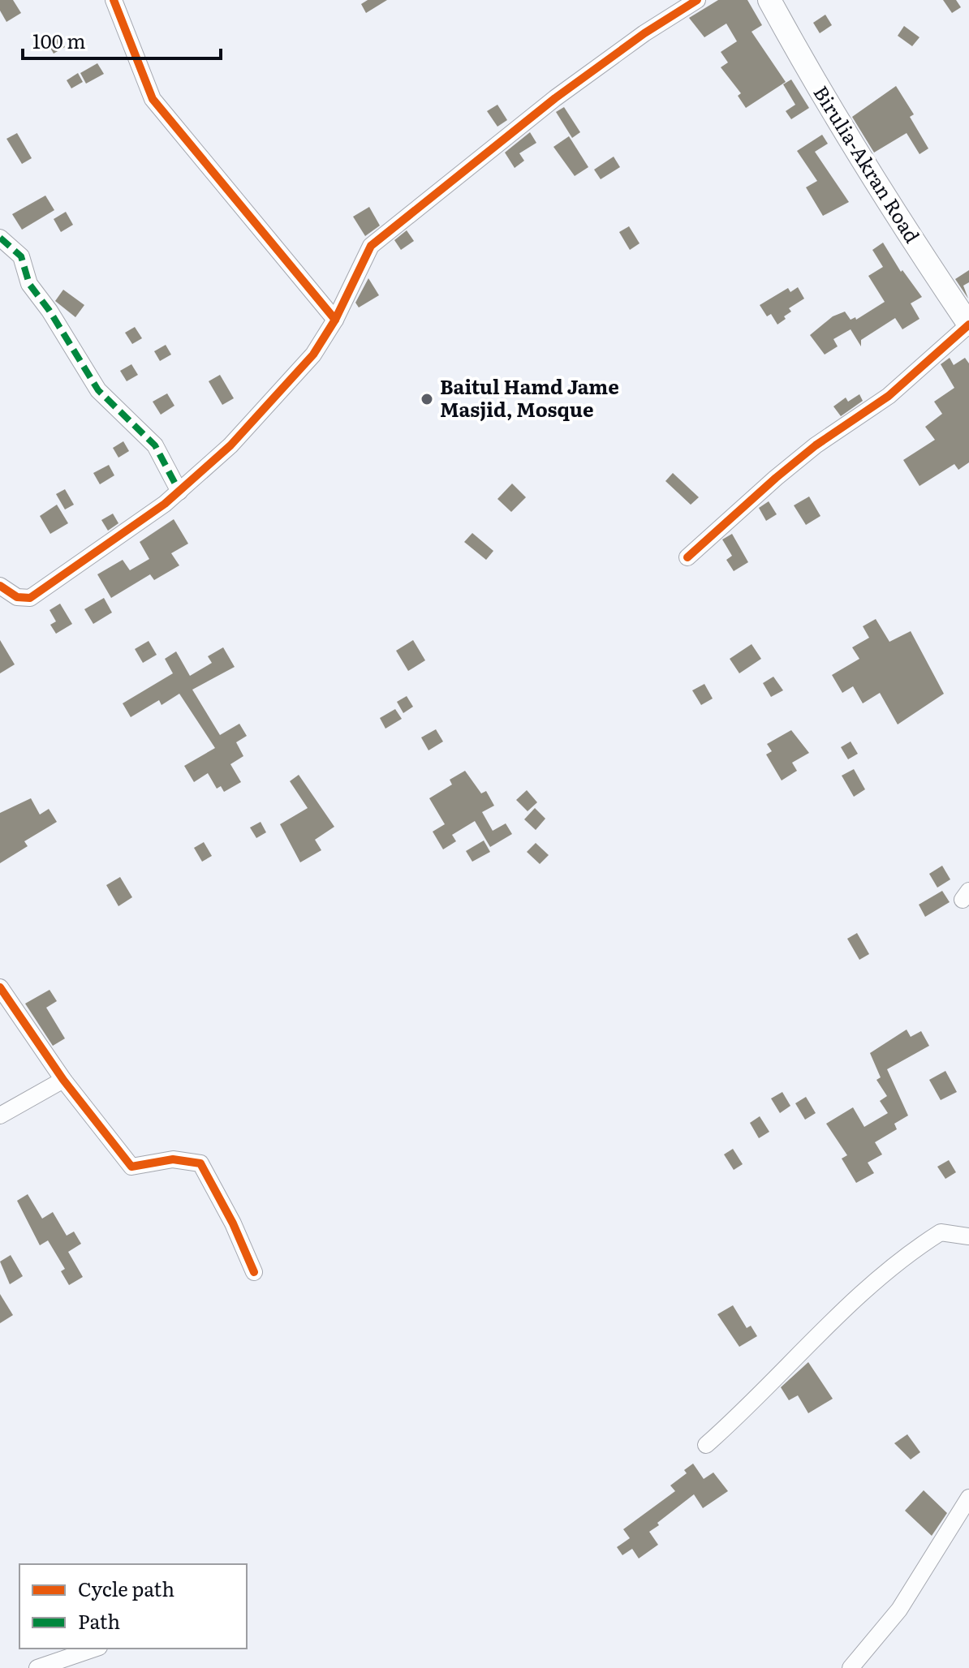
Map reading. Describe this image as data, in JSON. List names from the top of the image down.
{
  "streets": {
    "highway": ["Birulia-Akran Road"]
  },
  "places": ["Baitul Hamd Jame Masjid, Mosque"],
  "legend": ["Cycle path", "Path"],
  "scale_bar": "100 m"
}
